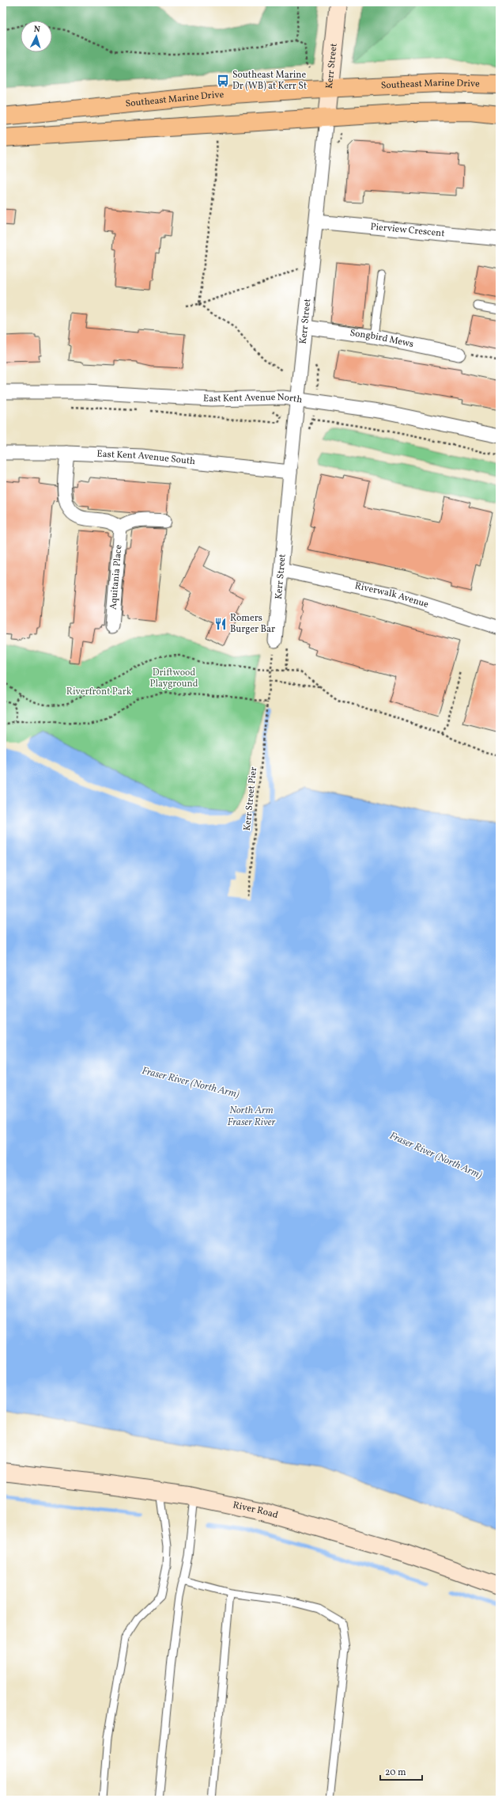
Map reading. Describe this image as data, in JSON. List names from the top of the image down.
{
  "streets": {
    "main road": ["Southeast Marine Drive"],
    "street": [
      "Kerr Street",
      "Pierview Crescent",
      "Songbird Mews",
      "East Kent Avenue North",
      "East Kent Avenue South",
      "Aquitania Place",
      "Riverwalk Avenue",
      "River Road"
    ],
    "path": ["Kerr Street Pier"]
  },
  "crossings": [
    ["Kerr Street", "Southeast Marine Drive"],
    ["Kerr Street", "Pierview Crescent"],
    ["Kerr Street", "Songbird Mews"],
    ["Kerr Street", "East Kent Avenue North"],
    ["Kerr Street", "East Kent Avenue South"],
    ["Kerr Street", "Riverwalk Avenue"],
    ["Kerr Street", "Kerr Street Pier"]
  ],
  "water": ["Fraser River (North Arm)", "North Arm Fraser River"],
  "parks": ["Driftwood Playground", "Riverfront Park"],
  "places": {
    "bus stop": ["Southeast Marine Dr (WB) at Kerr St"],
    "restaurant": ["Romers Burger Bar"]
  },
  "scale_bar": "20 m",
  "north": "top"
}
